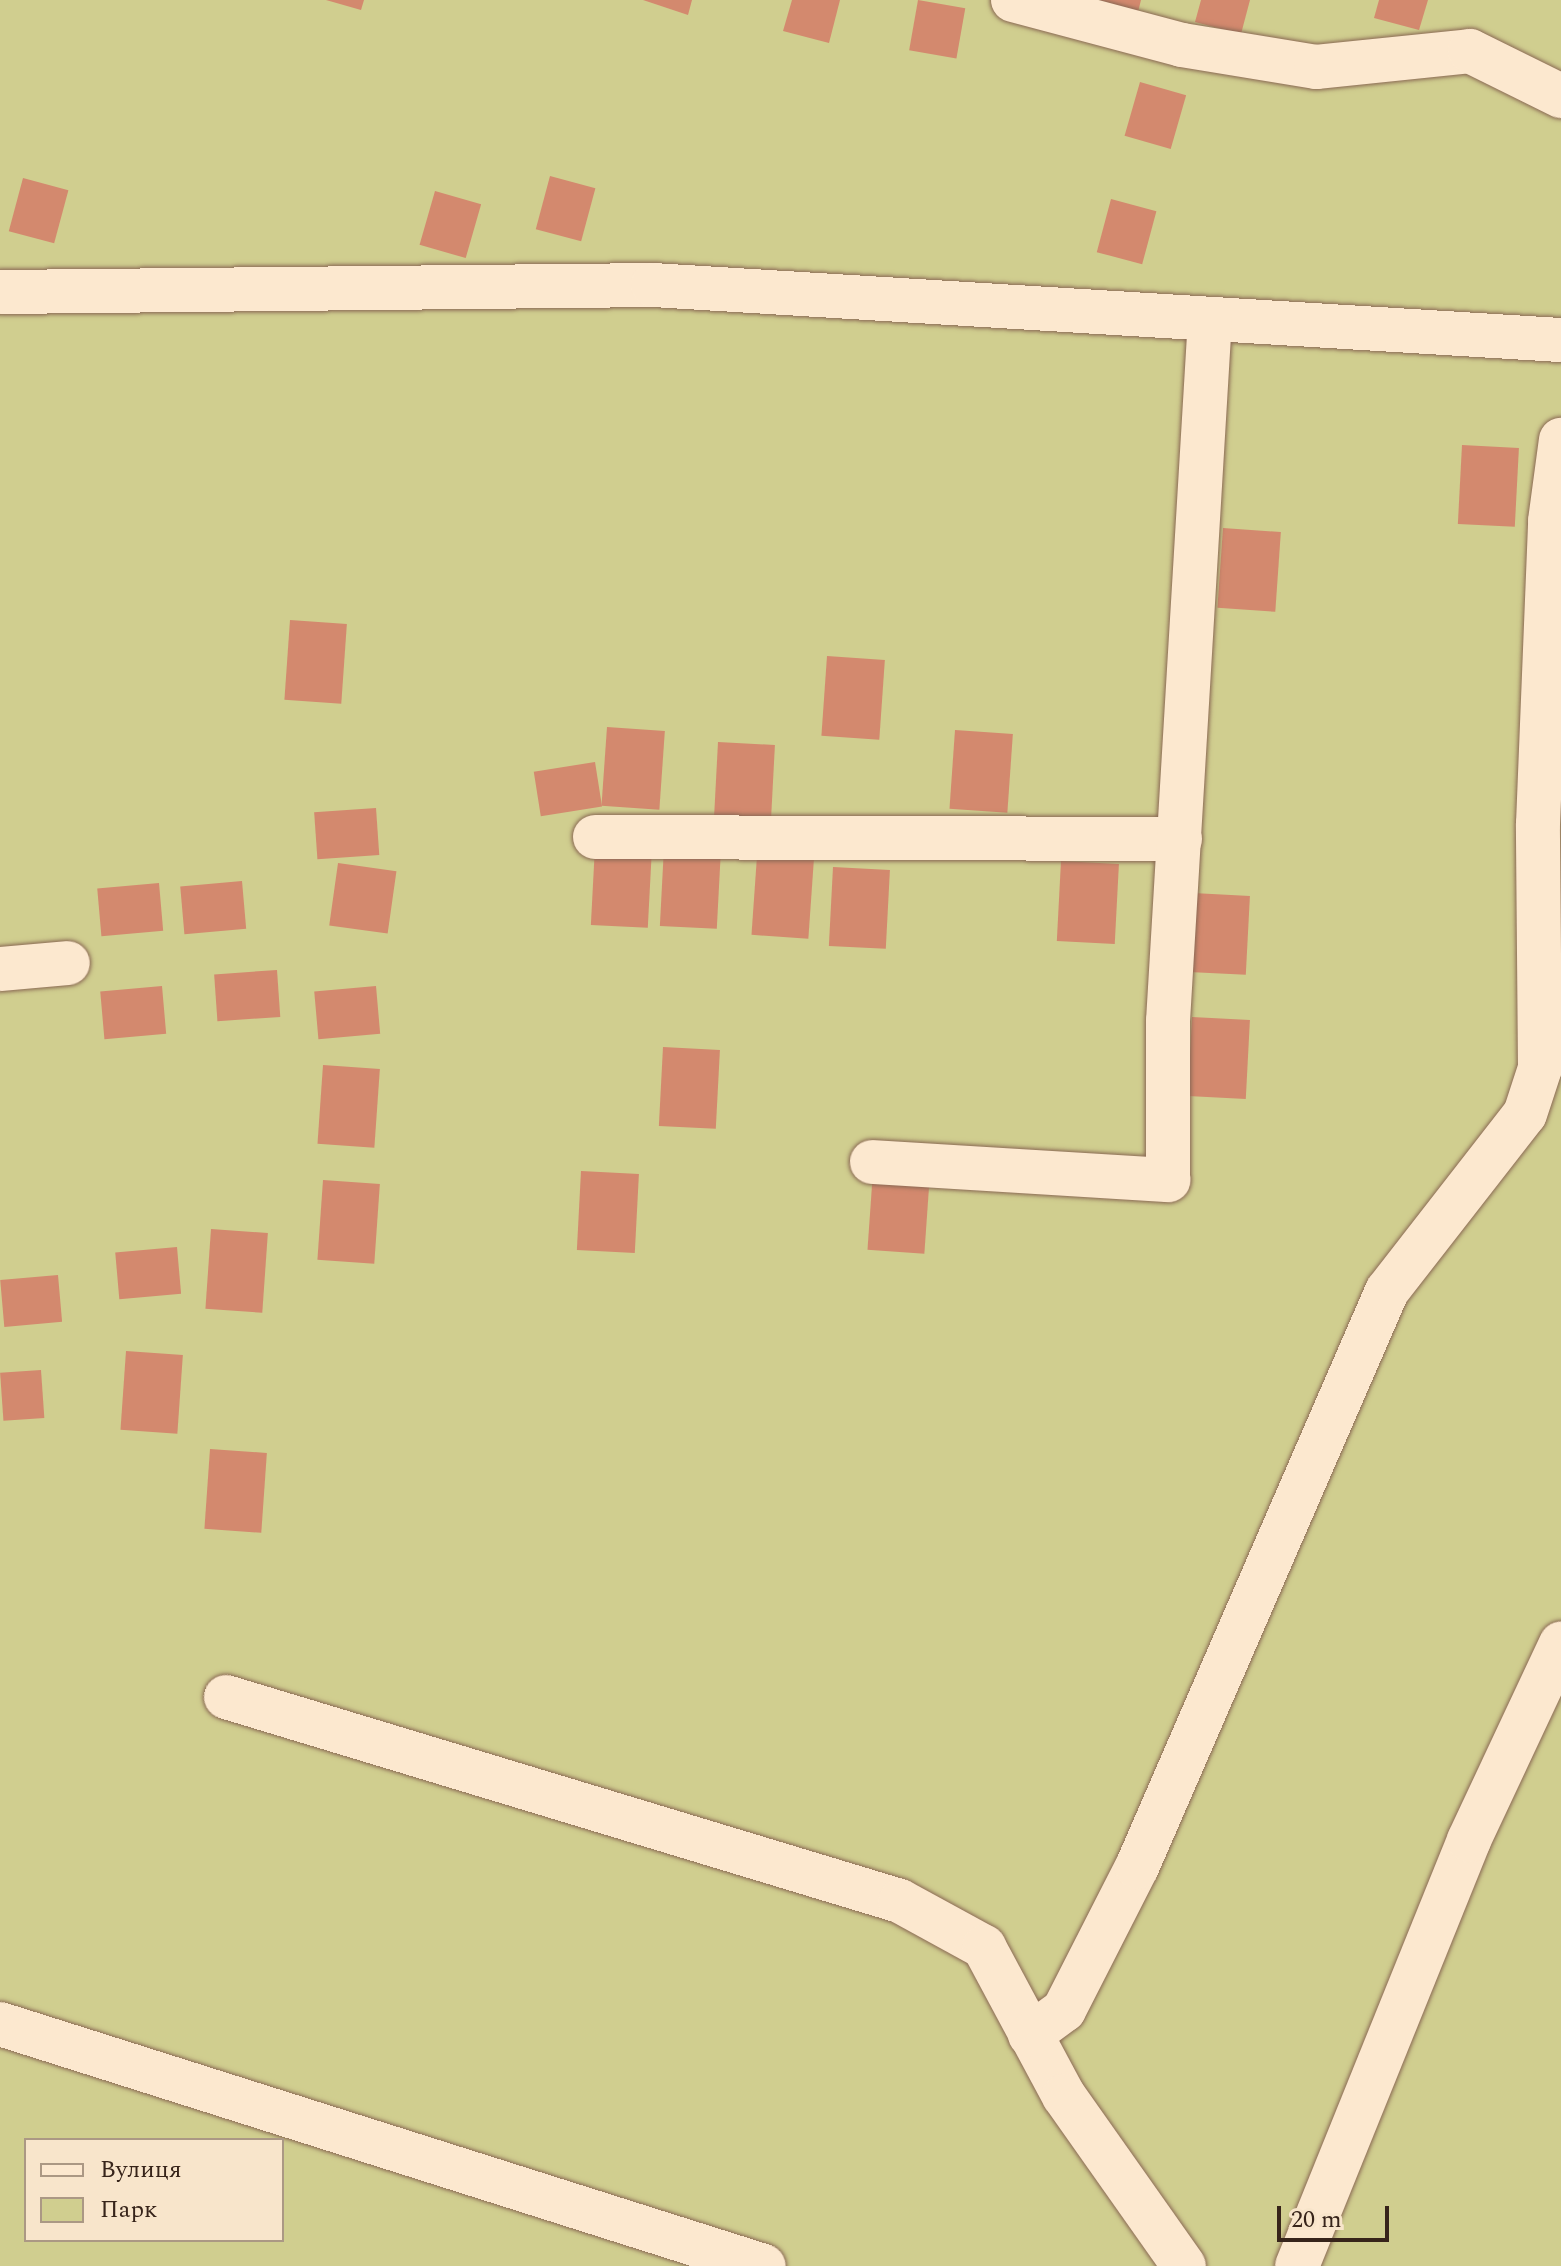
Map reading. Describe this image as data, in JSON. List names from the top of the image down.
{
  "legend": ["Вулиця", "Парк"],
  "scale_bar": "20 m"
}
